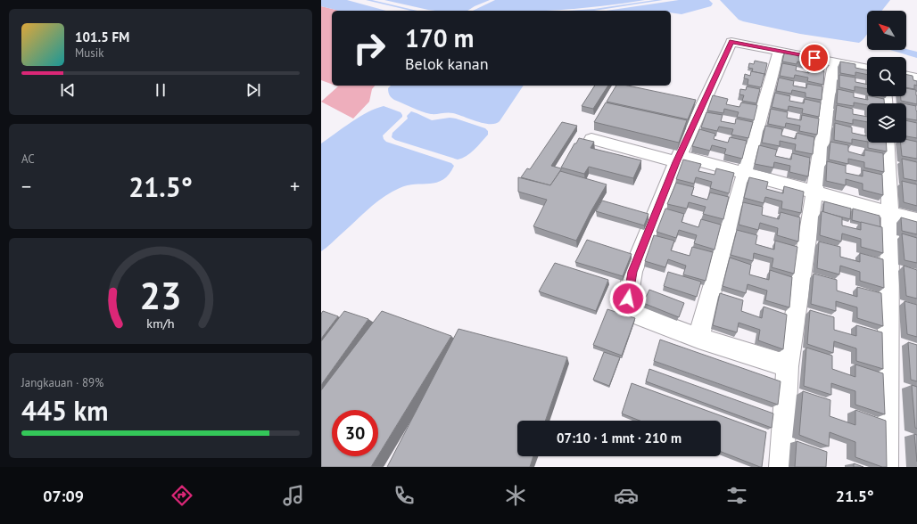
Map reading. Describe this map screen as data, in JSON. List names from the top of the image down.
{
  "north": "top left",
  "page": {
    "turn": ["170 m", "Belok kanan"],
    "song": ["101.5 FM", "Musik"],
    "tile": [
      "AC",
      ["Jangkauan · 89%", "445 km"]
    ],
    "heat": ["−", "21.5°", "+"],
    "limit": "30",
    "trip": "07:10 · 1 mnt · 210 m",
    "tabs": ["07:09", "21.5°"],
    "gauge": ["23", "km/h"]
  }
}
